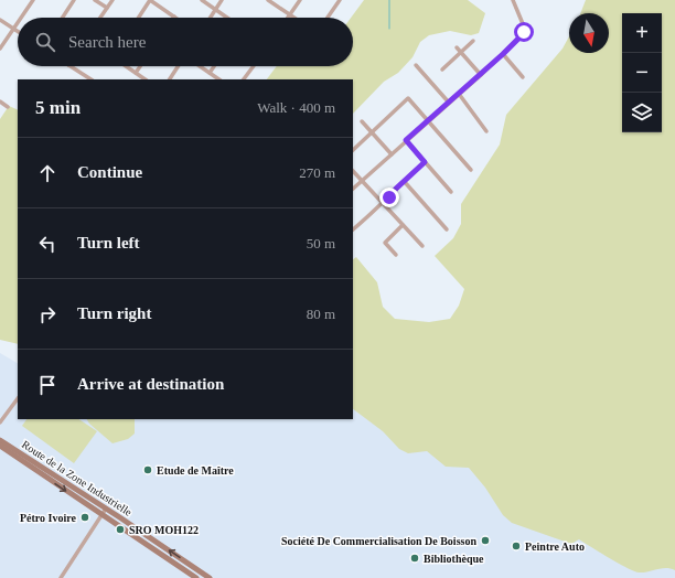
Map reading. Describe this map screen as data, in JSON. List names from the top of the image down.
{
  "streets": {
    "main road": ["Route de la Zone Industrielle"]
  },
  "places": [
    "Etude de Maître",
    "Pétro Ivoire",
    "SRO MOH122",
    "Société De Commercialisation De Boisson",
    "Peintre Auto",
    "Bibliothèque"
  ],
  "north": "bottom",
  "page": {
    "map_buttons": ["+", "−"],
    "search": "Search here",
    "heading": ["5 min", "Walk · 400 m"],
    "list": [
      ["Continue", "270 m"],
      ["Turn left", "50 m"],
      ["Turn right", "80 m"],
      "Arrive at destination"
    ]
  }
}
